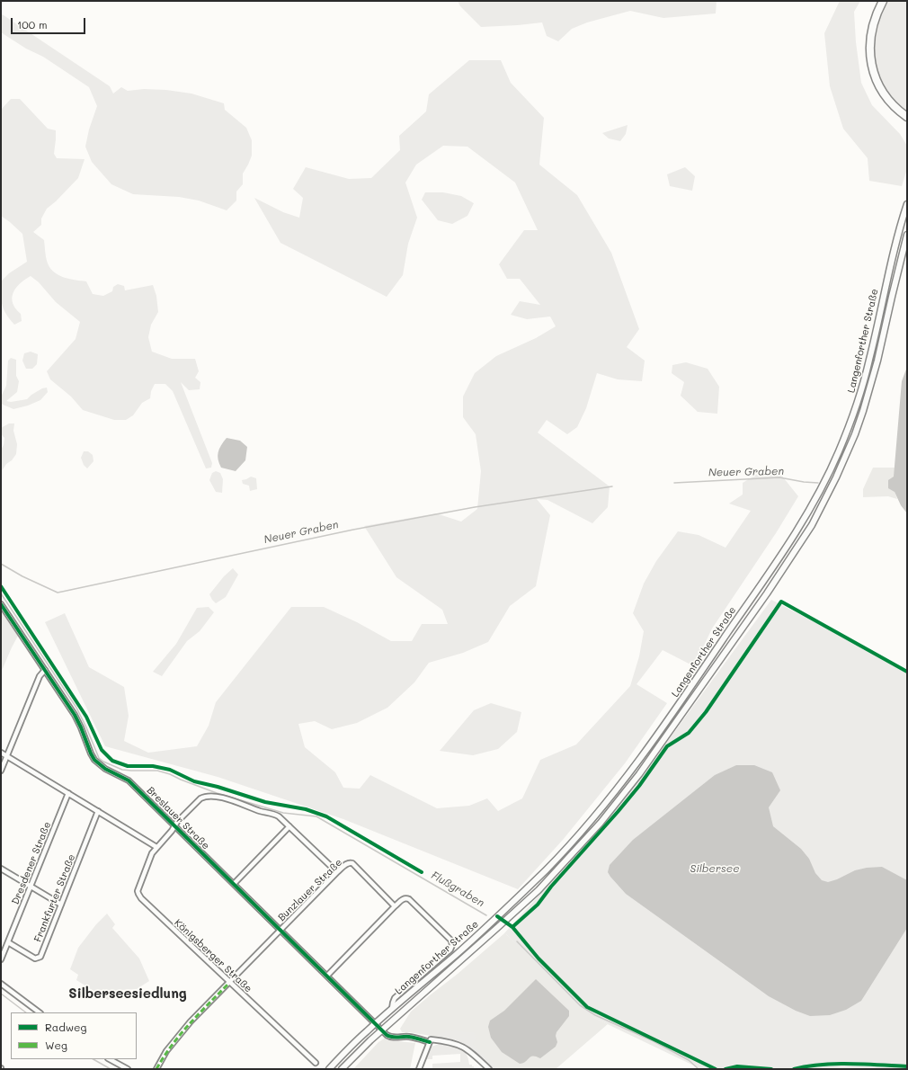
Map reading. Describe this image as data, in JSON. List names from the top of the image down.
{
  "streets": {
    "main road": ["Langenforther Straße"],
    "street": [
      "Breslauer Straße",
      "Dresdener Straße",
      "Bunzlauer Straße",
      "Frankfurter Straße",
      "Königsberger Straße"
    ]
  },
  "crossings": [
    ["Langenforther Straße", "Breslauer Straße"],
    ["Breslauer Straße", "Bunzlauer Straße"],
    ["Breslauer Straße", "Königsberger Straße"],
    ["Dresdener Straße", "Frankfurter Straße"],
    ["Bunzlauer Straße", "Königsberger Straße"]
  ],
  "districts": ["Silberseesiedlung"],
  "water": ["Neuer Graben", "Silbersee", "Flußgraben"],
  "legend": ["Radweg", "Weg"],
  "scale_bar": "100 m"
}
